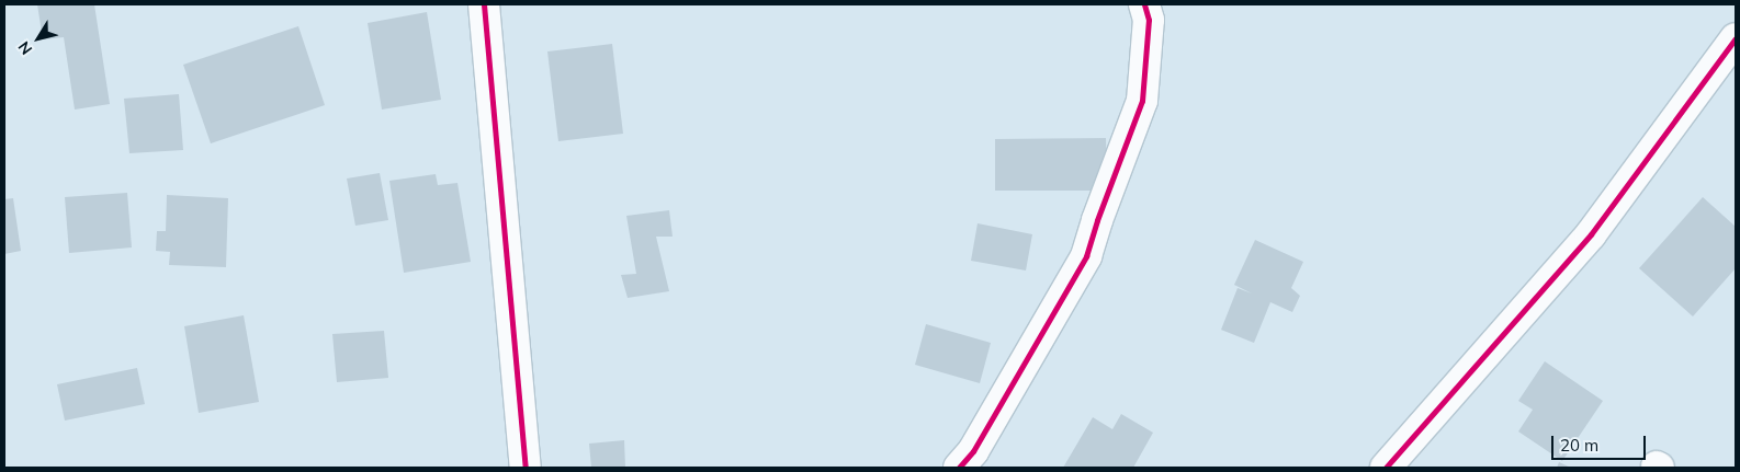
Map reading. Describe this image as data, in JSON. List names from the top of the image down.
{
  "scale_bar": "20 m",
  "north": "bottom left"
}
